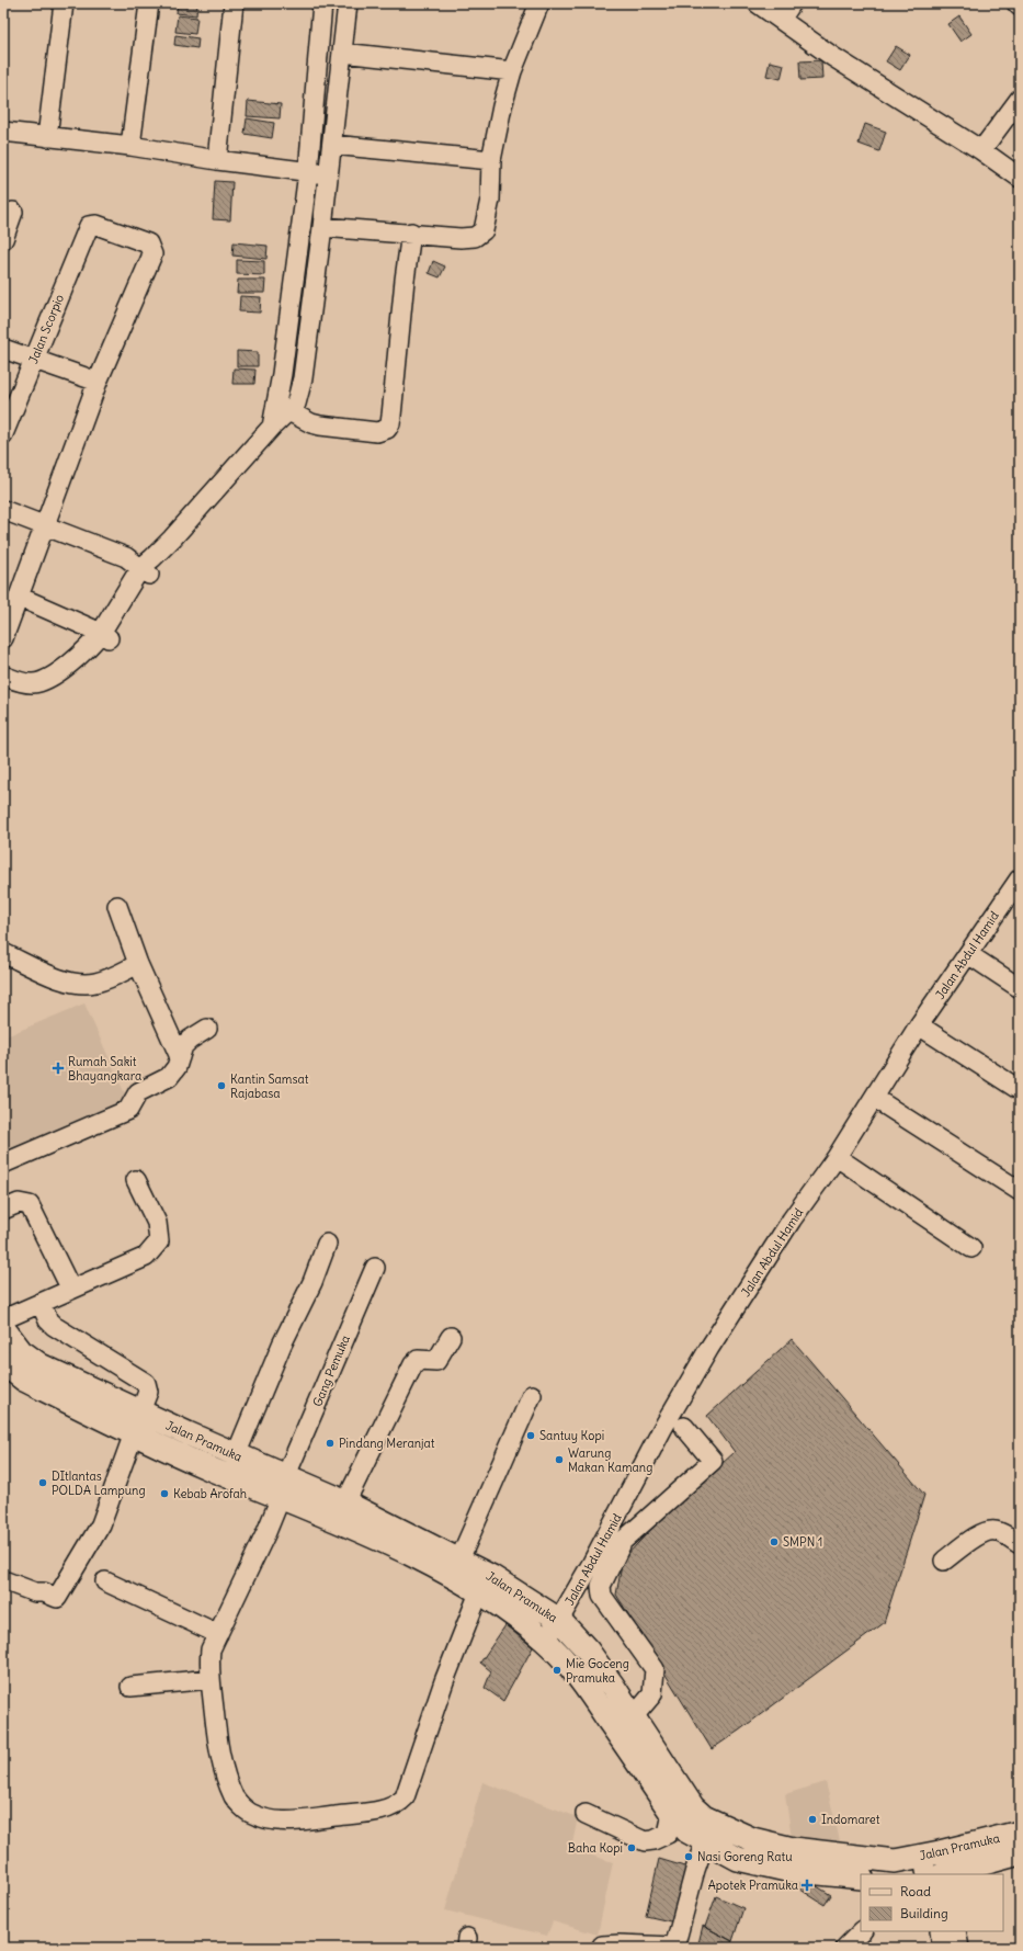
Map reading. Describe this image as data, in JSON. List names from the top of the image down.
{
  "streets": {
    "main road": ["Jalan Pramuka"],
    "street": ["Jalan Scorpio", "Jalan Abdul Hamid", "Gang Pemuka"]
  },
  "crossings": [
    ["Jalan Abdul Hamid", "Jalan Pramuka"],
    ["Gang Pemuka", "Jalan Pramuka"]
  ],
  "places": {
    "health": ["Rumah Sakit Bhayangkara", "Apotek Pramuka"],
    "other": [
      "Kantin Samsat Rajabasa",
      "Santuy Kopi",
      "Pindang Meranjat",
      "Warung Makan Kamang",
      "DItlantas POLDA Lampung",
      "Kebab Arofah",
      "SMPN 1",
      "Mie Goceng Pramuka",
      "Indomaret",
      "Baha Kopi",
      "Nasi Goreng Ratu"
    ]
  },
  "legend": ["Road", "Building"]
}
